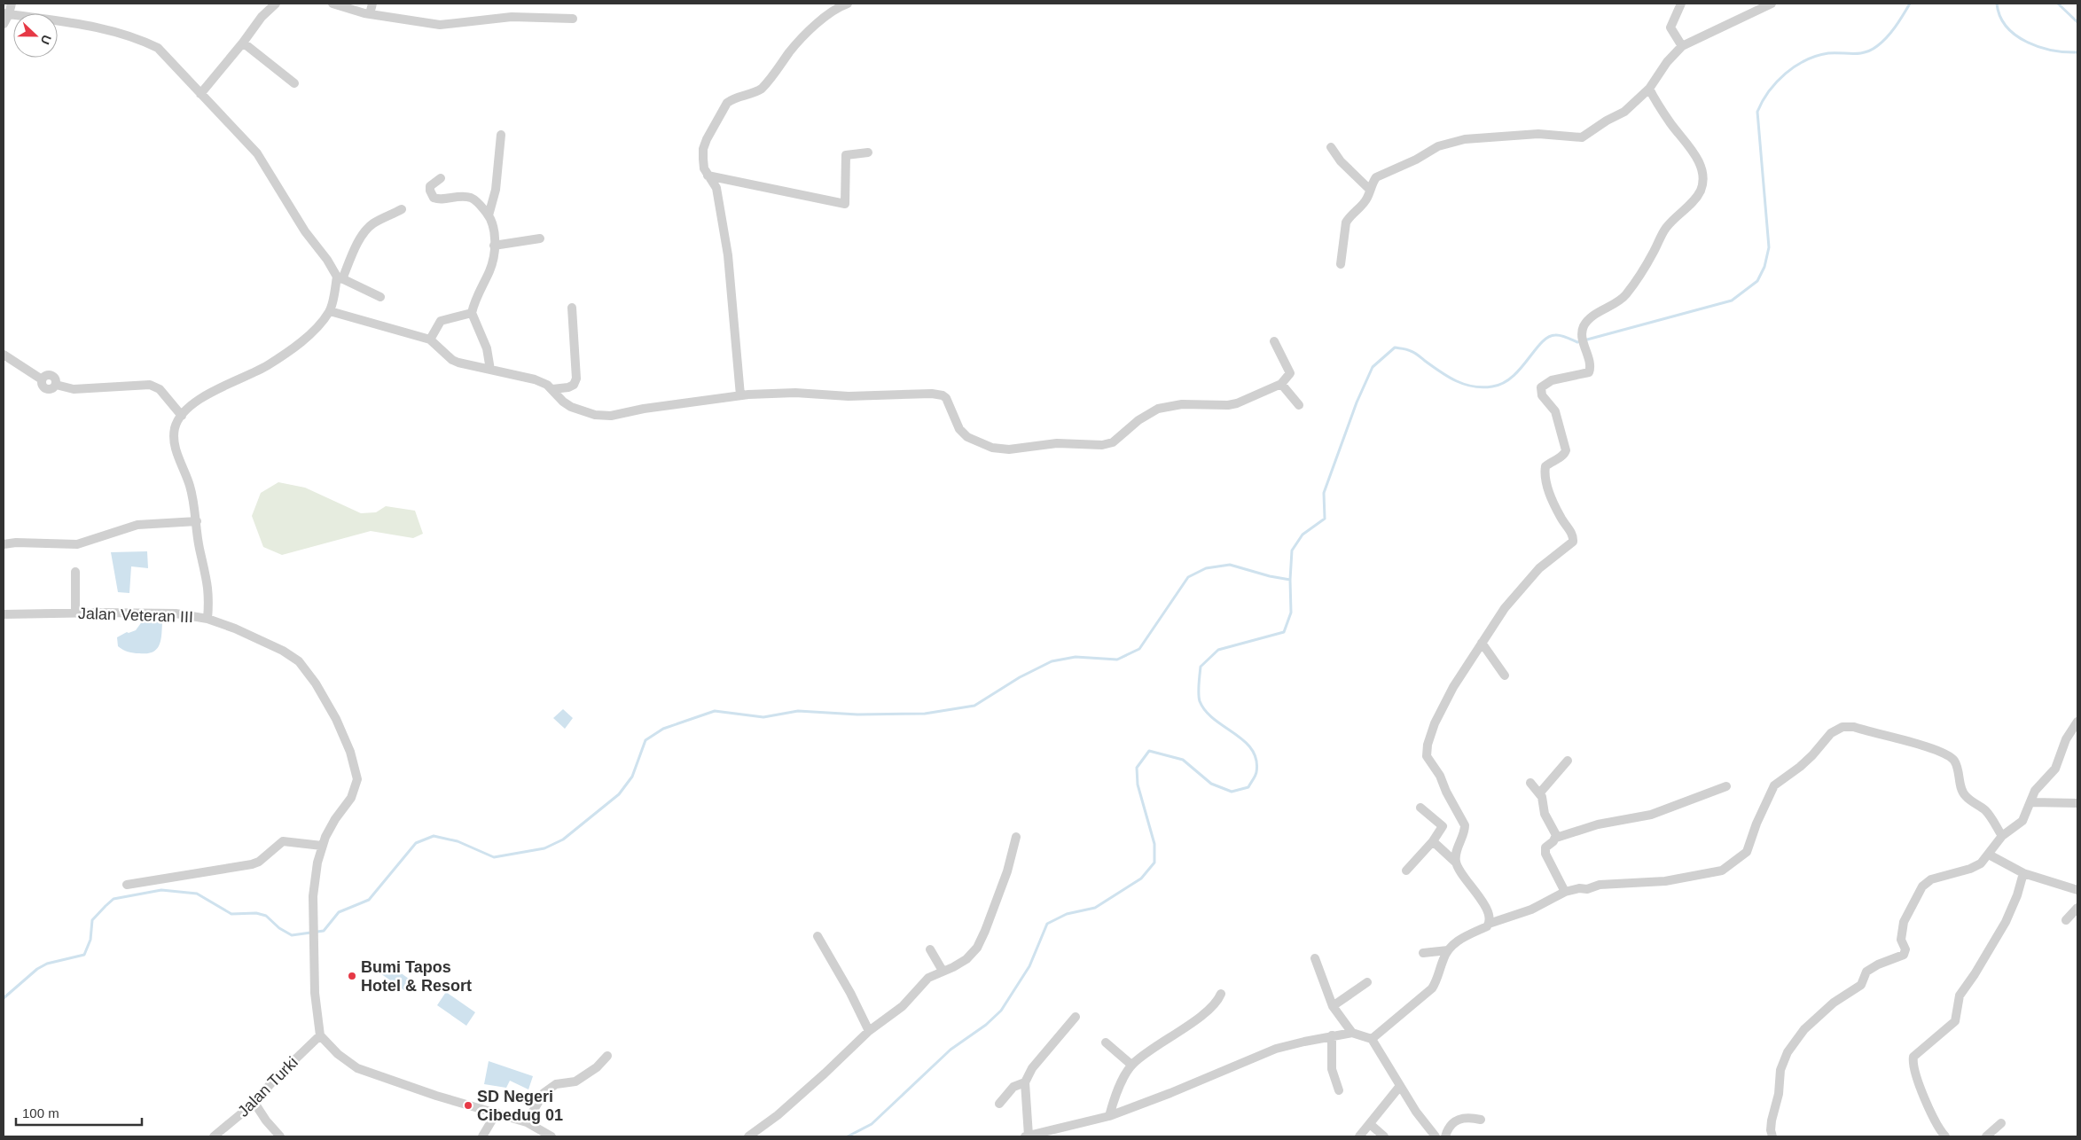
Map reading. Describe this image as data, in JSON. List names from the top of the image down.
{
  "streets": {
    "street": ["Jalan Veteran III", "Jalan Turki"]
  },
  "crossings": [
    ["Jalan Veteran III", "Jalan Turki"]
  ],
  "places": ["Bumi Tapos Hotel & Resort", "SD Negeri Cibedug 01"],
  "scale_bar": "100 m",
  "north": "right"
}
